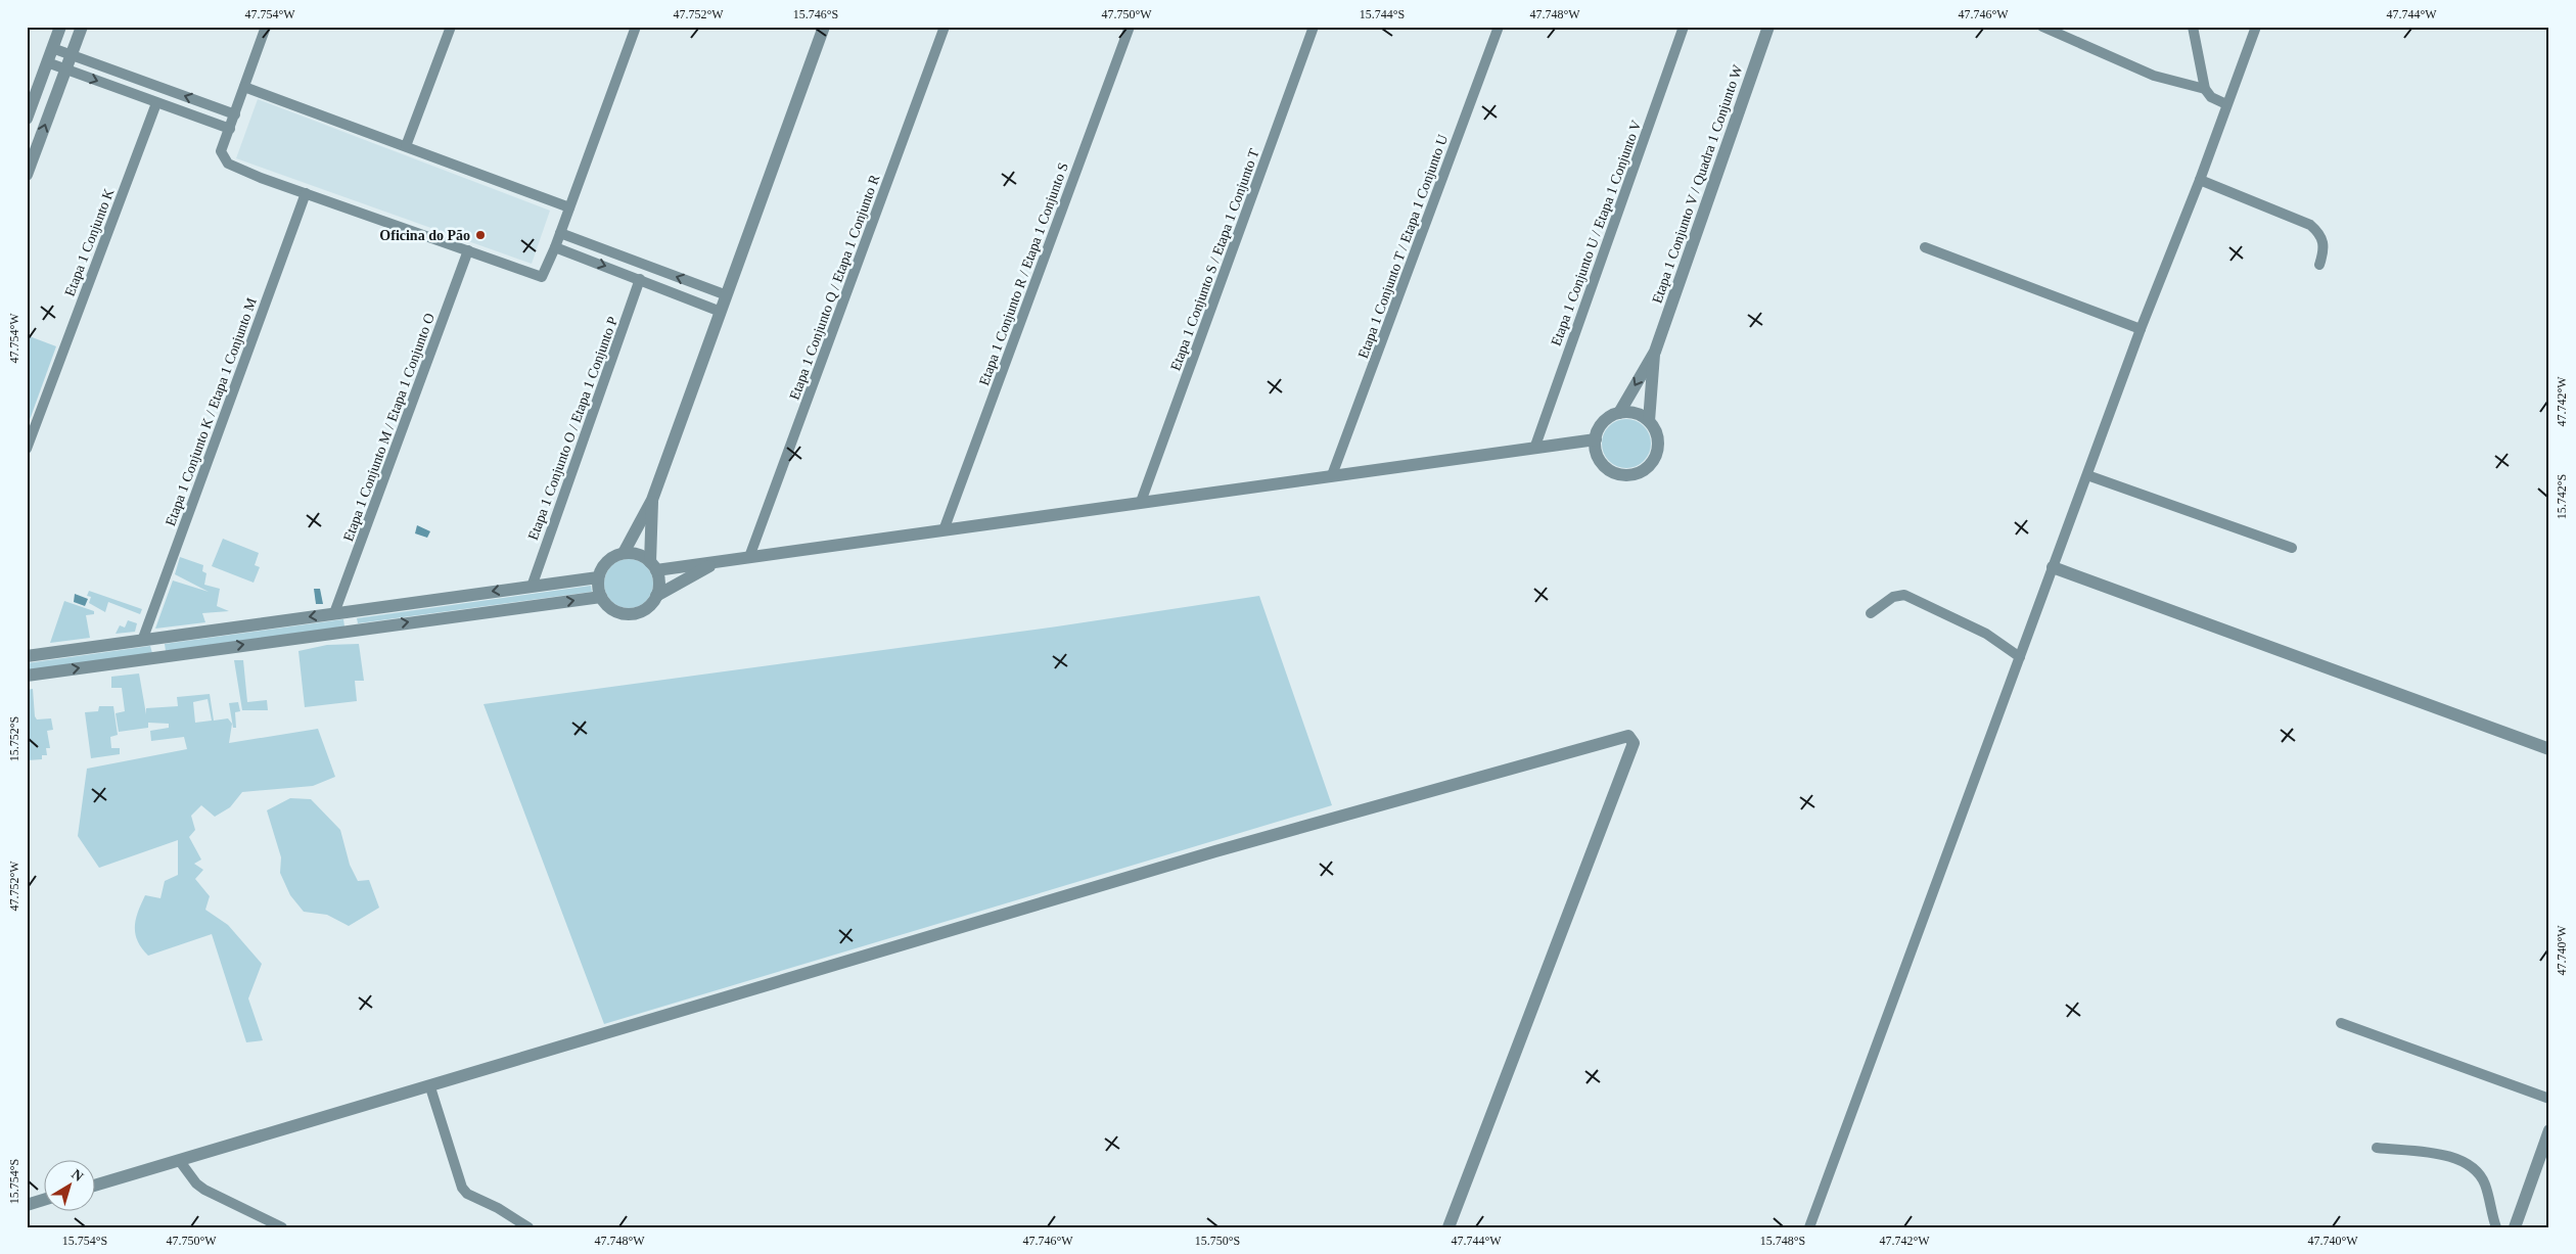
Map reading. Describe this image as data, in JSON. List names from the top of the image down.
{
  "streets": {
    "street": [
      "Etapa 1 Conjunto V / Quadra 1 Conjunto W",
      "Etapa 1 Conjunto U / Etapa 1 Conjunto V",
      "Etapa 1 Conjunto K",
      "Etapa 1 Conjunto T / Etapa 1 Conjunto U",
      "Etapa 1 Conjunto S / Etapa 1 Conjunto T",
      "Etapa 1 Conjunto R / Etapa 1 Conjunto S",
      "Etapa 1 Conjunto Q / Etapa 1 Conjunto R",
      "Etapa 1 Conjunto K / Etapa 1 Conjunto M",
      "Etapa 1 Conjunto M / Etapa 1 Conjunto O",
      "Etapa 1 Conjunto O / Etapa 1 Conjunto P"
    ]
  },
  "places": ["Oficina do Pão"],
  "north": "top right",
  "coordinates": [
    "47.754°W",
    "47.752°W",
    "15.746°S",
    "47.750°W",
    "15.744°S",
    "47.748°W",
    "47.746°W",
    "47.744°W",
    "47.742°W",
    "15.742°S",
    "15.752°S",
    "47.740°W",
    "15.754°S",
    "15.750°S",
    "15.748°S"
  ]
}
